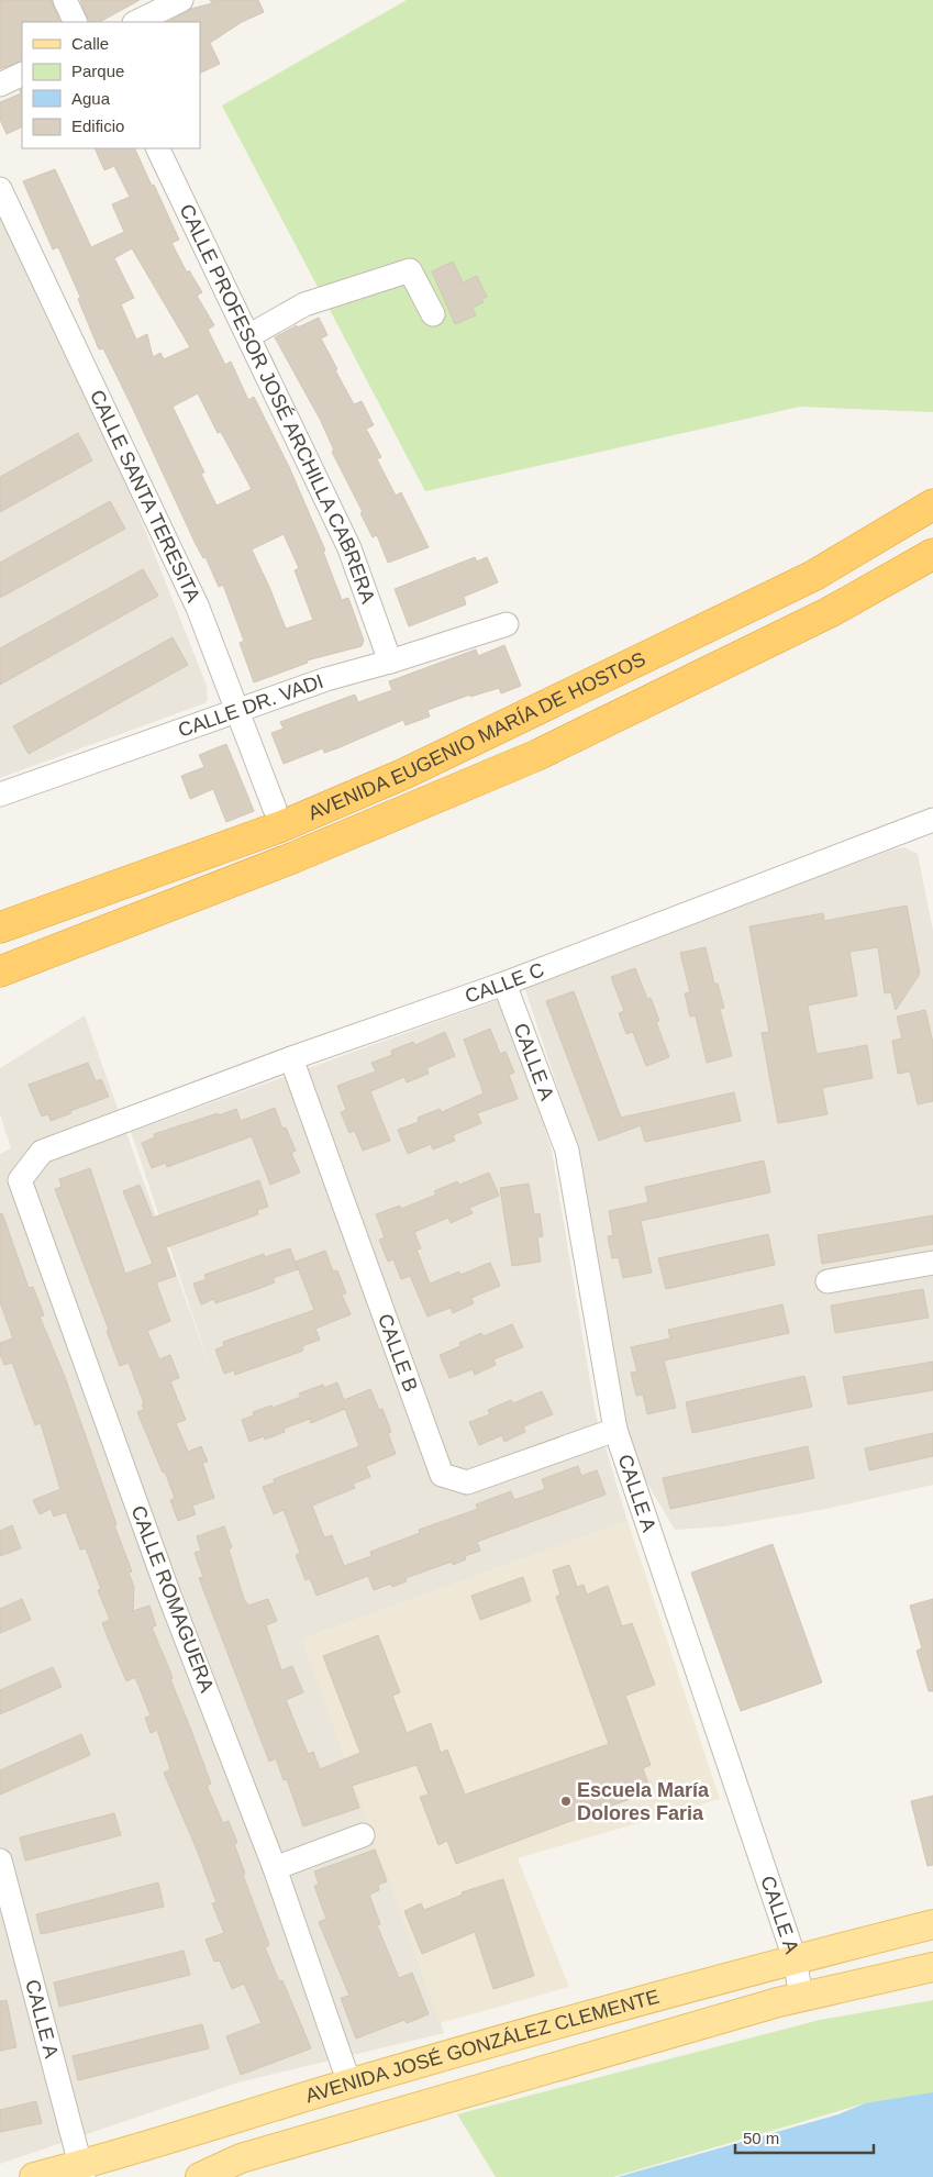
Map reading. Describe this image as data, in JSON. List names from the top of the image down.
{
  "streets": {
    "highway": ["AVENIDA EUGENIO MARÍA DE HOSTOS"],
    "main road": ["AVENIDA JOSÉ GONZÁLEZ CLEMENTE"],
    "street": [
      "CALLE PROFESOR JOSÉ ARCHILLA CABRERA",
      "CALLE SANTA TERESITA",
      "CALLE DR. VADI",
      "CALLE C",
      "CALLE A",
      "CALLE B",
      "CALLE ROMAGUERA"
    ]
  },
  "crossings": [
    ["CALLE PROFESOR JOSÉ ARCHILLA CABRERA", "CALLE DR. VADI"],
    ["CALLE SANTA TERESITA", "CALLE DR. VADI"],
    ["CALLE C", "CALLE A"],
    ["CALLE C", "CALLE B"],
    ["CALLE C", "CALLE ROMAGUERA"],
    ["CALLE A", "CALLE B"],
    ["CALLE A", "AVENIDA JOSÉ GONZÁLEZ CLEMENTE"],
    ["CALLE ROMAGUERA", "AVENIDA JOSÉ GONZÁLEZ CLEMENTE"]
  ],
  "places": ["Escuela María Dolores Faria"],
  "legend": [
    "Calle",
    "Parque",
    "Agua",
    "Edificio"
  ],
  "scale_bar": "50 m"
}
